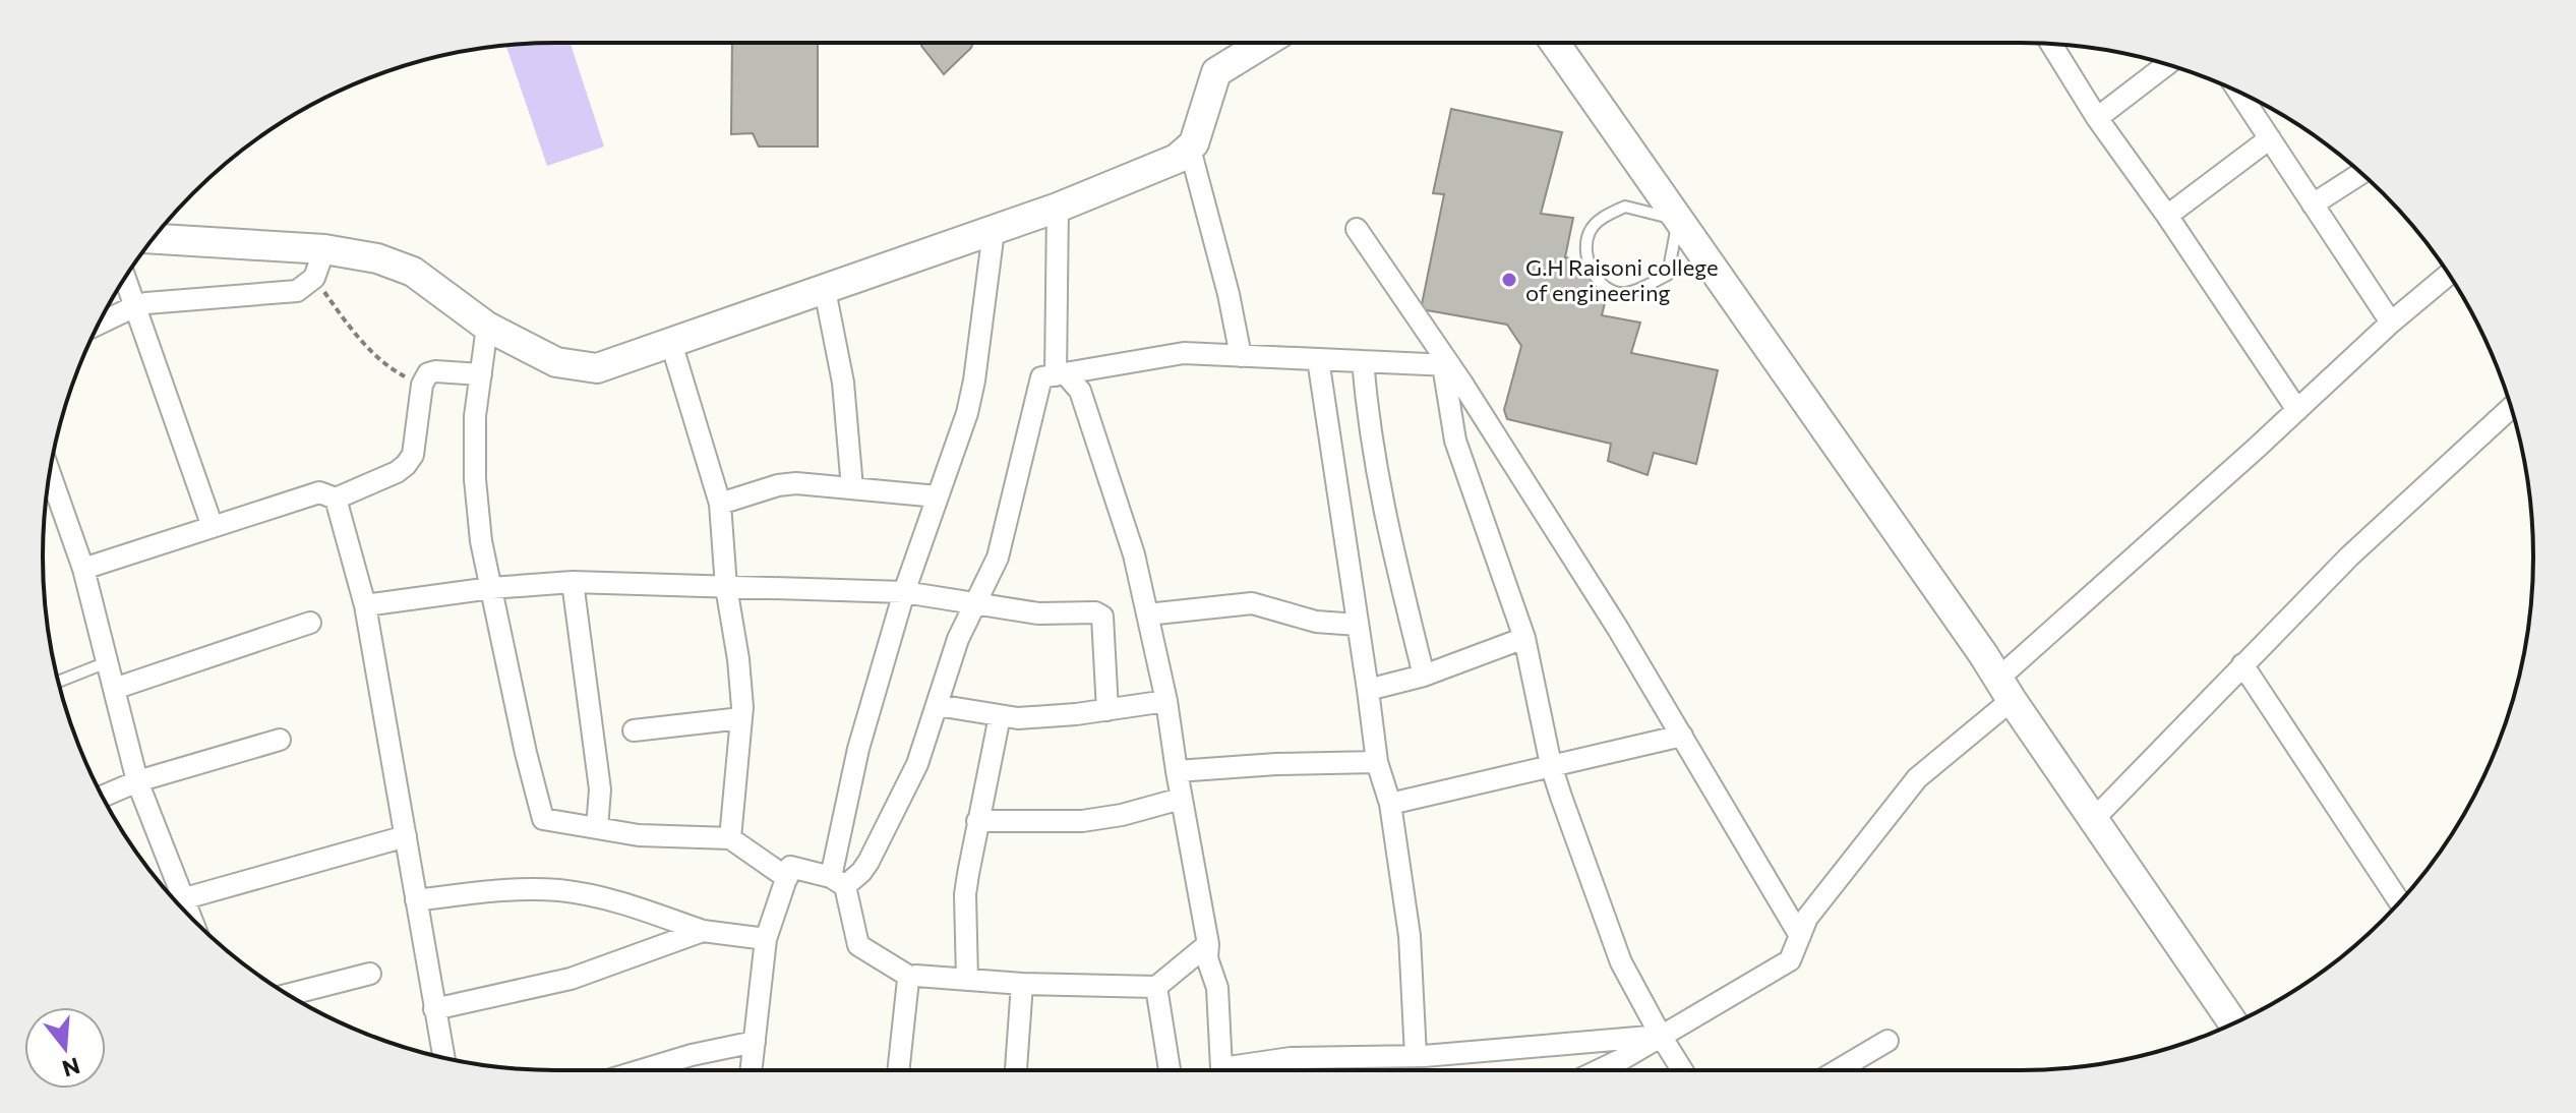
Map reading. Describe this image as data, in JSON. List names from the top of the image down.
{
  "places": ["G.H Raisoni college of engineering"],
  "north": "bottom"
}
